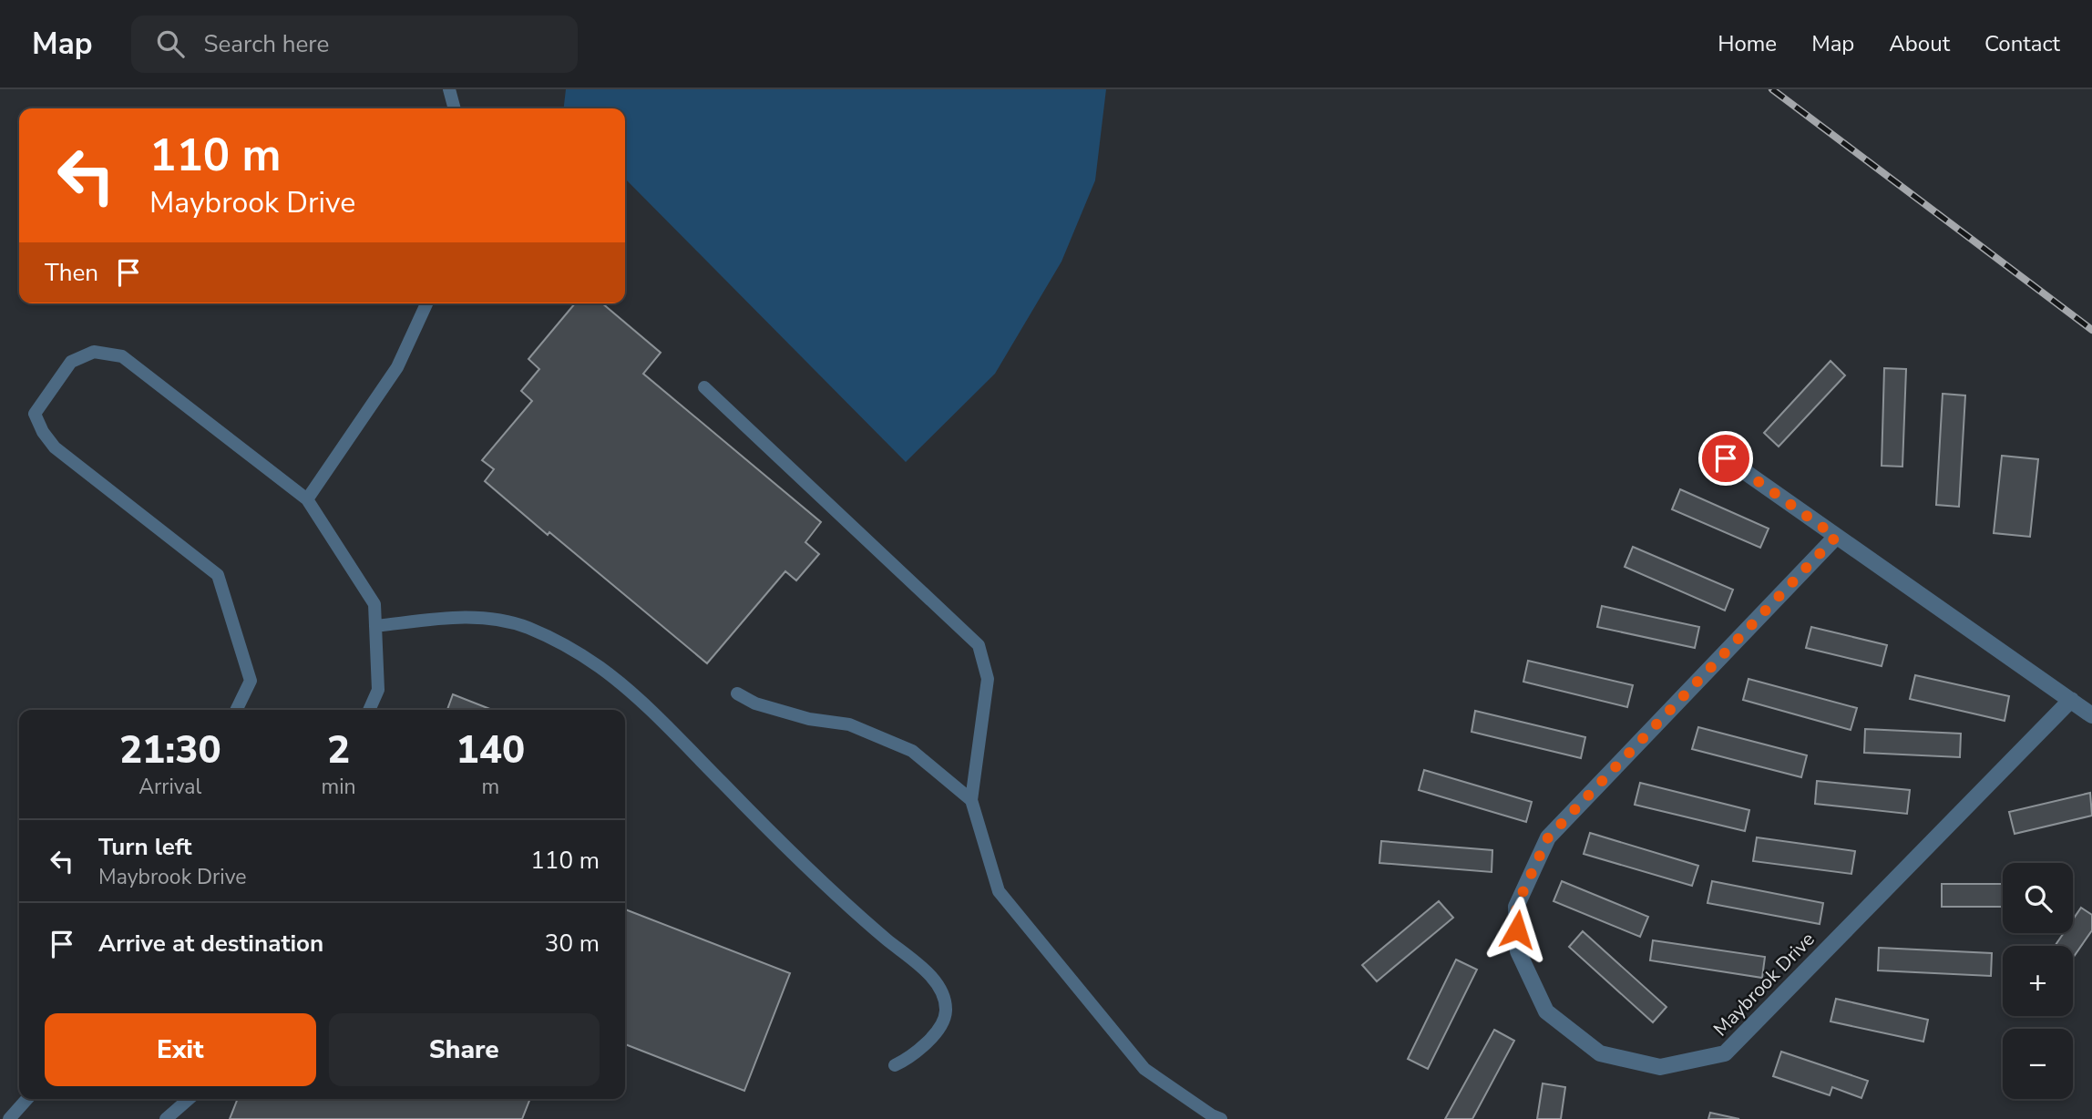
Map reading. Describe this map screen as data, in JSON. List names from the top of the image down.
{
  "streets": {
    "street": ["Maybrook Drive"]
  },
  "page": {
    "header": "Map",
    "search": "Search here",
    "nav": [
      "Home",
      "Map",
      "About",
      "Contact"
    ],
    "turn": ["110 m", "Maybrook Drive"],
    "then": "Then",
    "eta": [
      "21:30",
      "Arrival",
      "2",
      "min",
      "140",
      "m"
    ],
    "list": [
      {
        "name": "Turn left",
        "note": "Maybrook Drive",
        "value": "110 m"
      },
      {
        "name": "Arrive at destination",
        "value": "30 m"
      }
    ],
    "map_buttons": ["+", "−"],
    "buttons": ["Exit", "Share"]
  }
}
